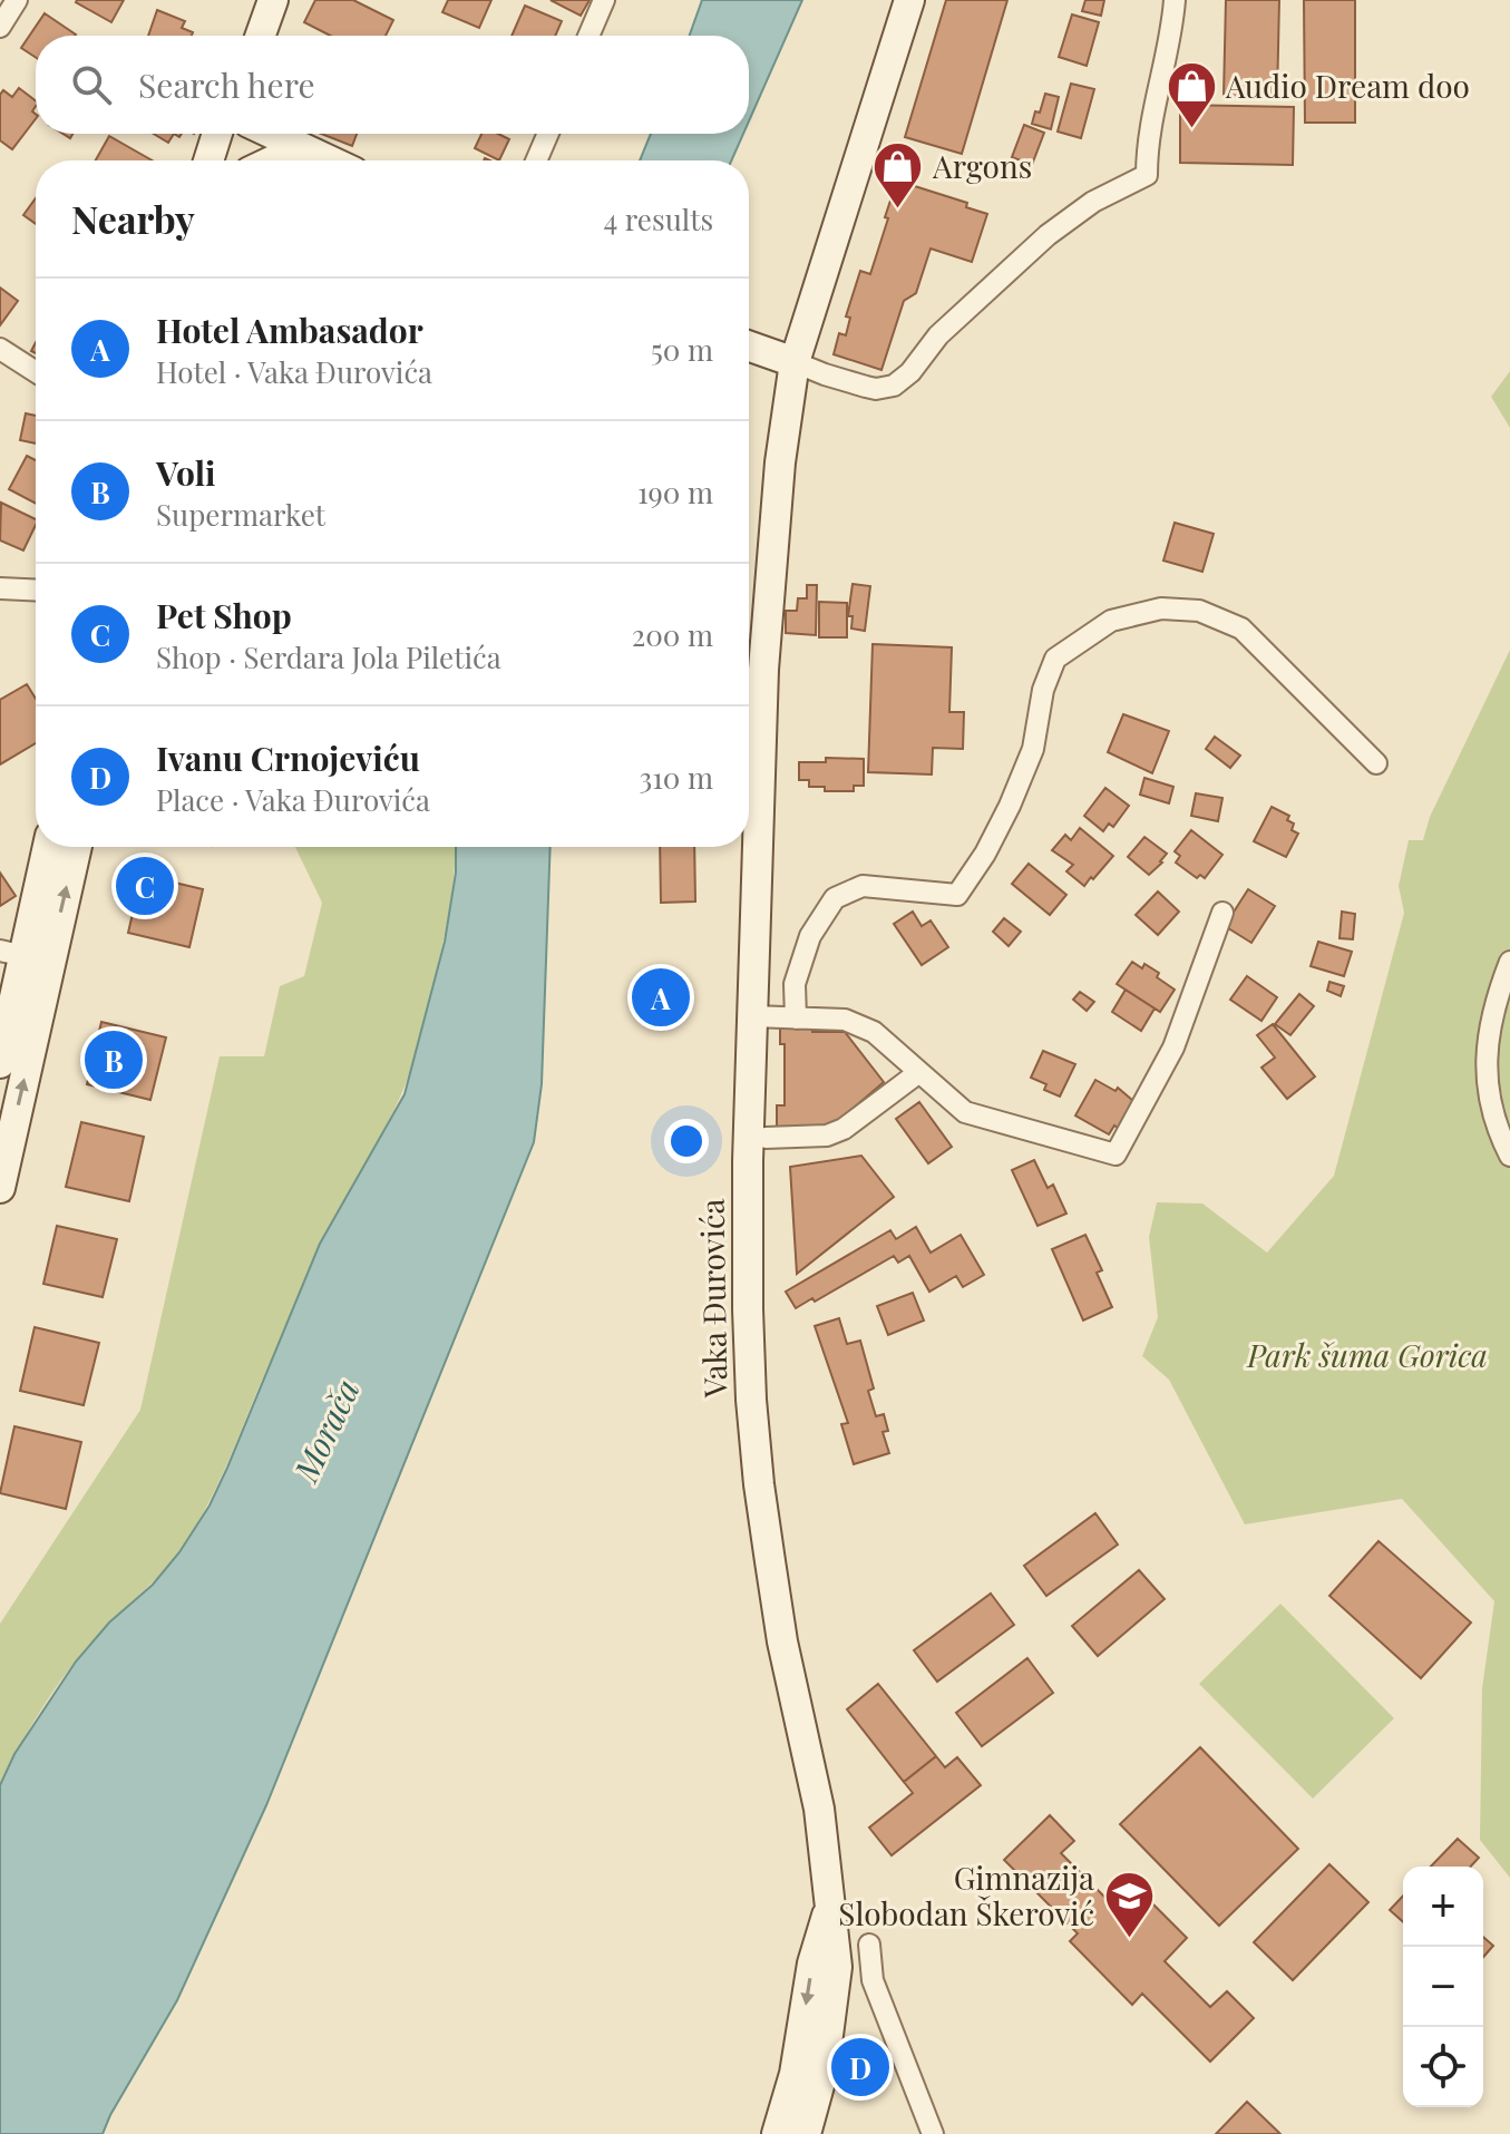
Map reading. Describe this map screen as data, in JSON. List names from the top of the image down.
{
  "streets": {
    "street": ["Vaka Đurovića"]
  },
  "water": ["Morača"],
  "parks": ["Park šuma Gorica"],
  "places": {
    "shop": ["Audio Dream doo", "Argons"],
    "school or university": ["Gimnazija Slobodan Škerović"]
  },
  "page": {
    "search": "Search here",
    "heading": ["Nearby", "4 results"],
    "list": [
      {
        "mark": "A",
        "name": "Hotel Ambasador",
        "note": "Hotel · Vaka Đurovića",
        "value": "50 m"
      },
      {
        "mark": "B",
        "name": "Voli",
        "note": "Supermarket",
        "value": "190 m"
      },
      {
        "mark": "C",
        "name": "Pet Shop",
        "note": "Shop · Serdara Jola Piletića",
        "value": "200 m"
      },
      {
        "mark": "D",
        "name": "Ivanu Crnojeviću",
        "note": "Place · Vaka Đurovića",
        "value": "310 m"
      }
    ],
    "pins": [
      "C",
      "A",
      "B",
      "D"
    ],
    "map_buttons": ["+", "−"]
  }
}
